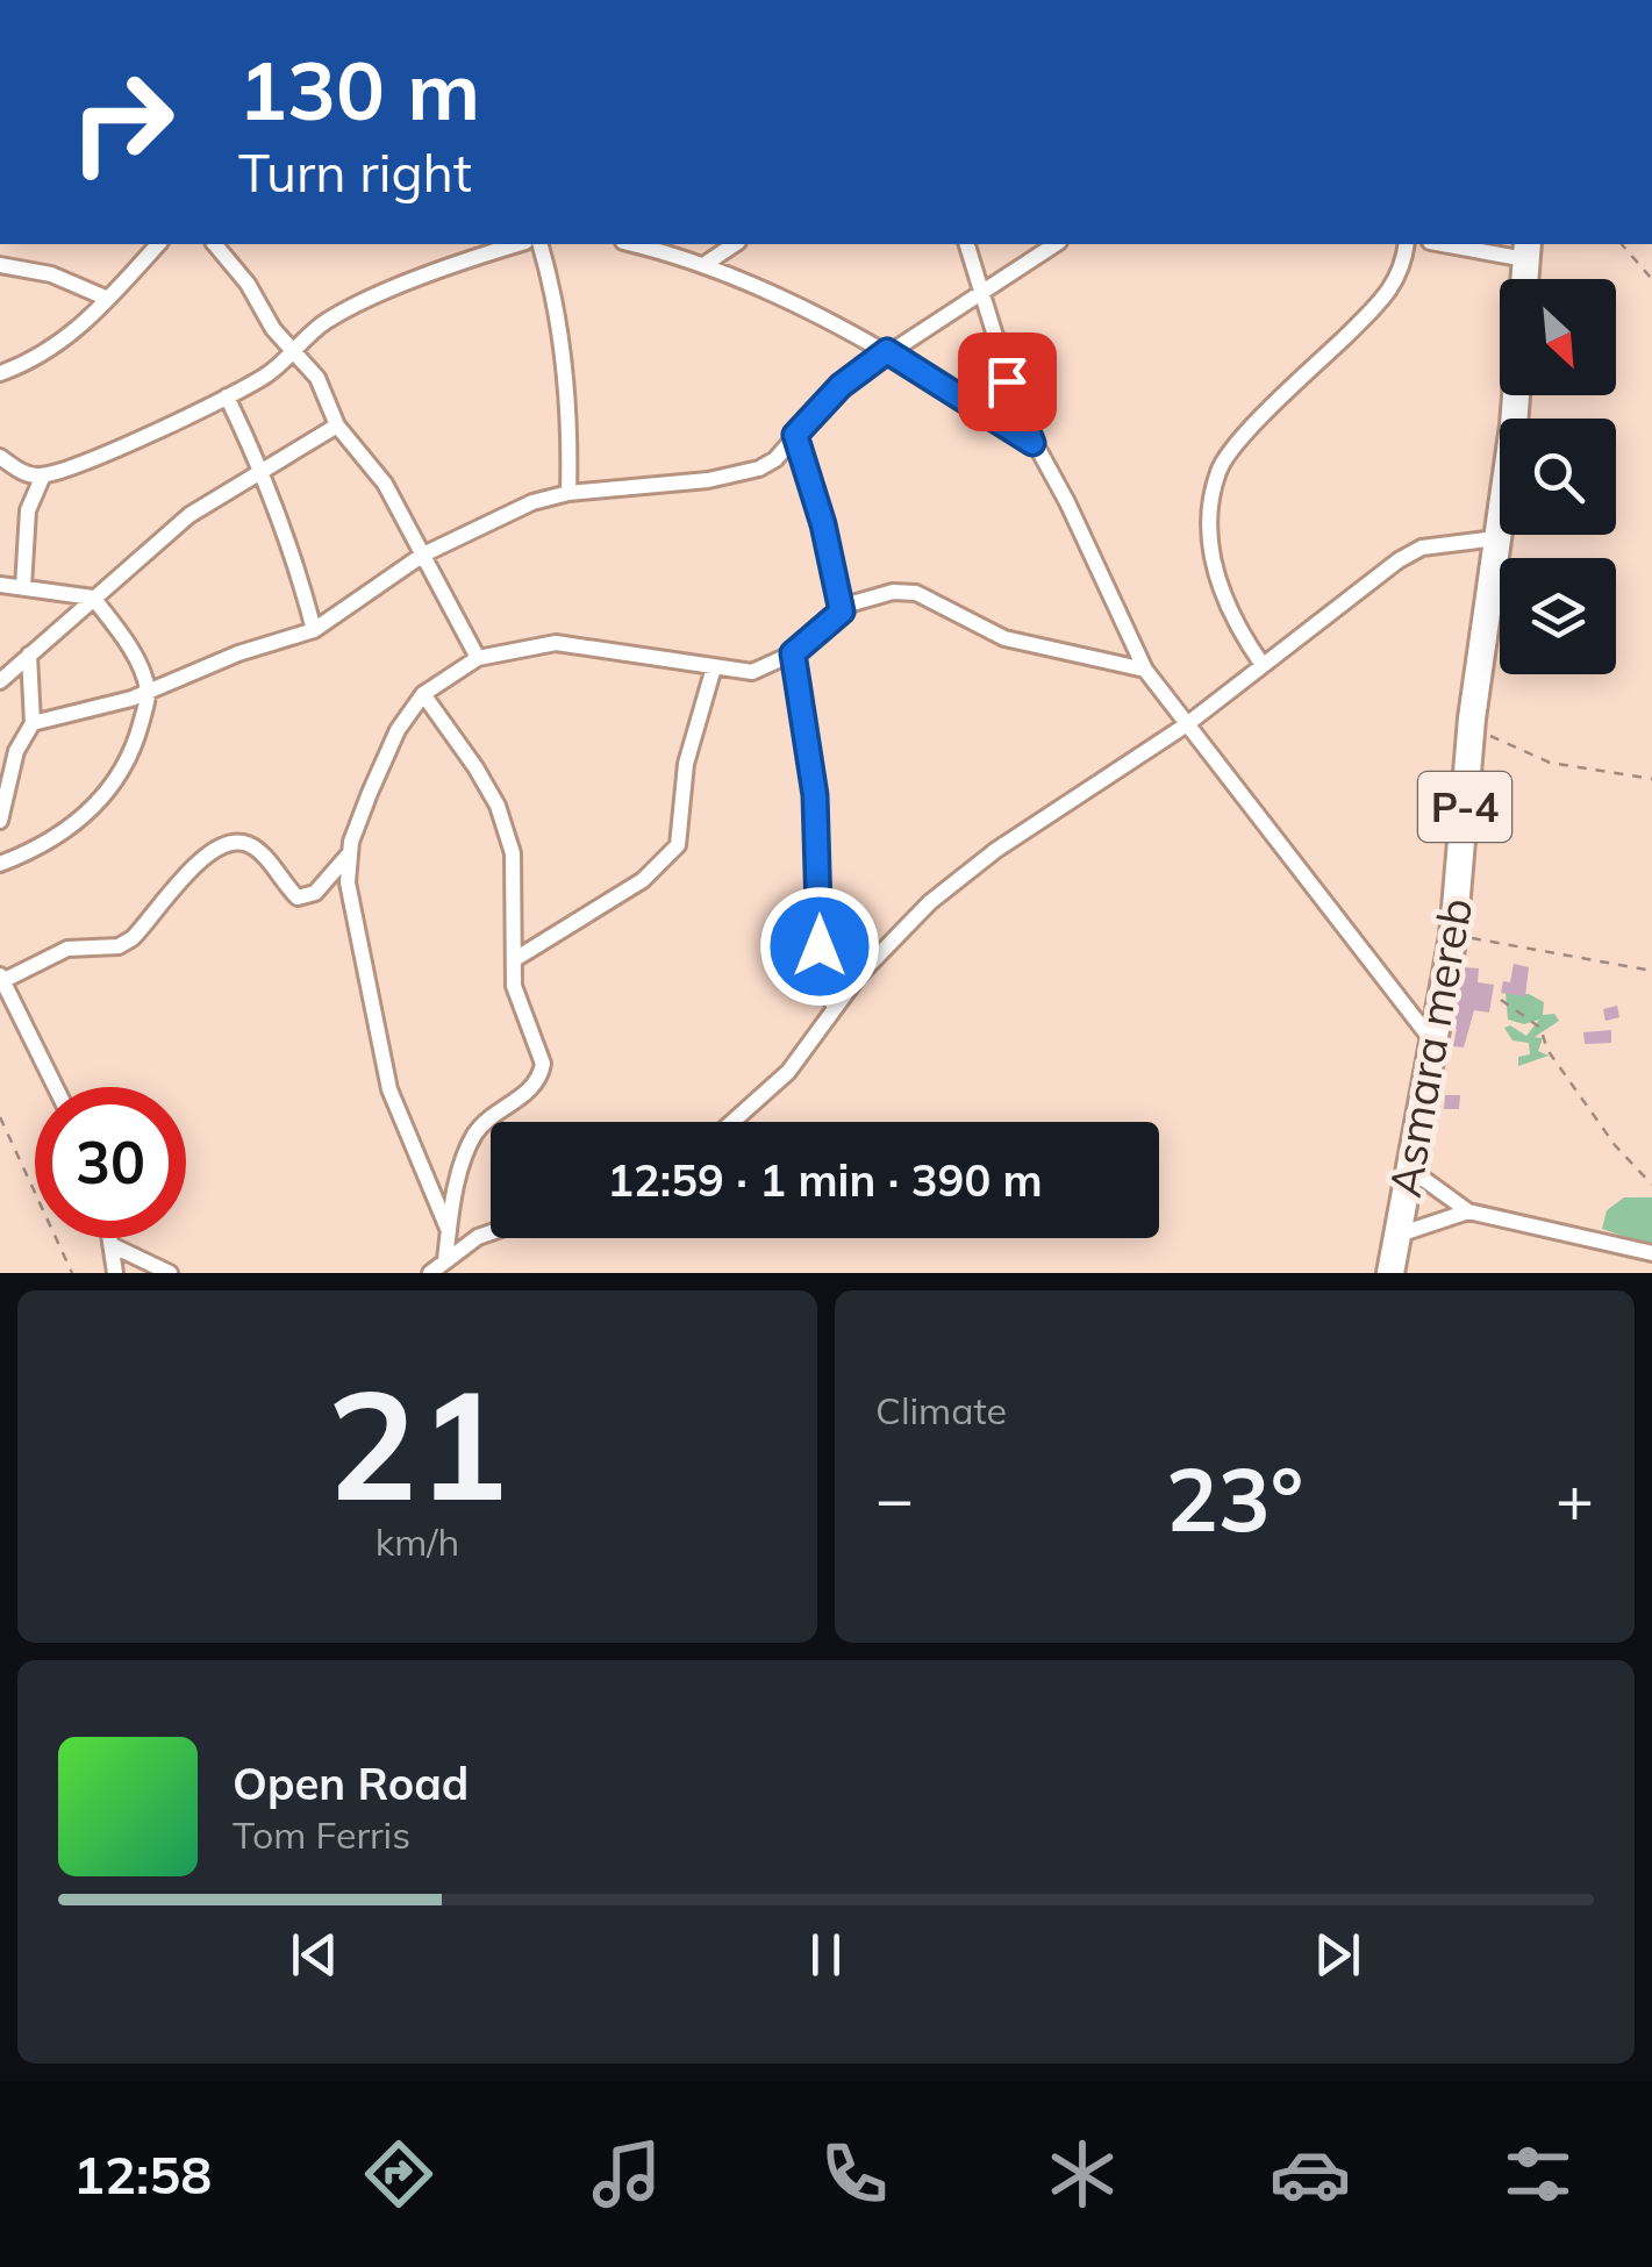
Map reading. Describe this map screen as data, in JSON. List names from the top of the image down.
{
  "streets": {
    "highway": ["P-4", "Asmara mereb"]
  },
  "north": "bottom right",
  "page": {
    "turn": ["130 m", "Turn right"],
    "limit": "30",
    "trip": "12:59 · 1 min · 390 m",
    "tile": [
      ["21", "km/h"],
      "Climate"
    ],
    "heat": ["−", "23°", "+"],
    "song": ["Open Road", "Tom Ferris"],
    "tabs": "12:58"
  }
}
